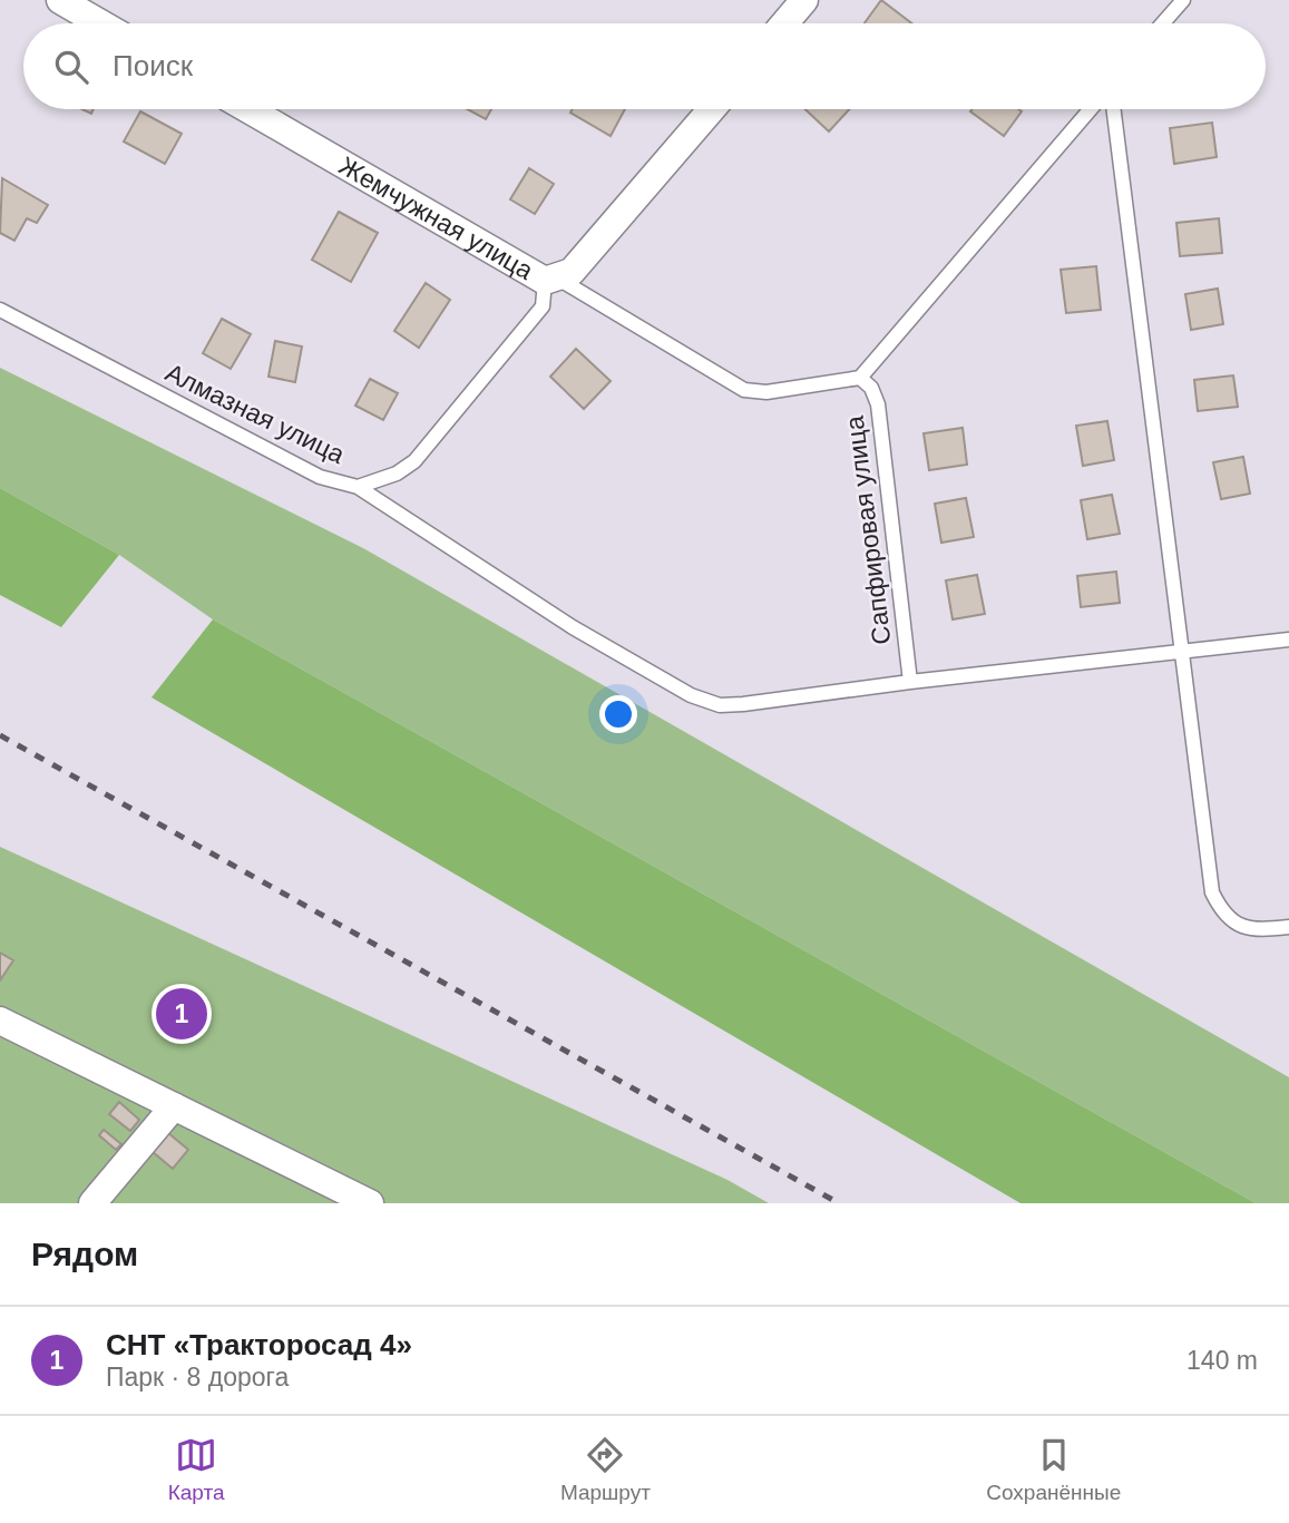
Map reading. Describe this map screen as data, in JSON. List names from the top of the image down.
{
  "streets": {
    "street": ["Жемчужная улица"],
    "lane": ["Алмазная улица", "Сапфировая улица"]
  },
  "crossings": [
    ["Жемчужная улица", "Алмазная улица"]
  ],
  "page": {
    "search": "Поиск",
    "pins": "1",
    "heading": "Рядом",
    "list": [
      {
        "mark": "1",
        "name": "СНТ «Тракторосад 4»",
        "note": "Парк · 8 дорога",
        "value": "140 m"
      }
    ],
    "nav": ["Карта", "Маршрут", "Сохранённые"]
  }
}
